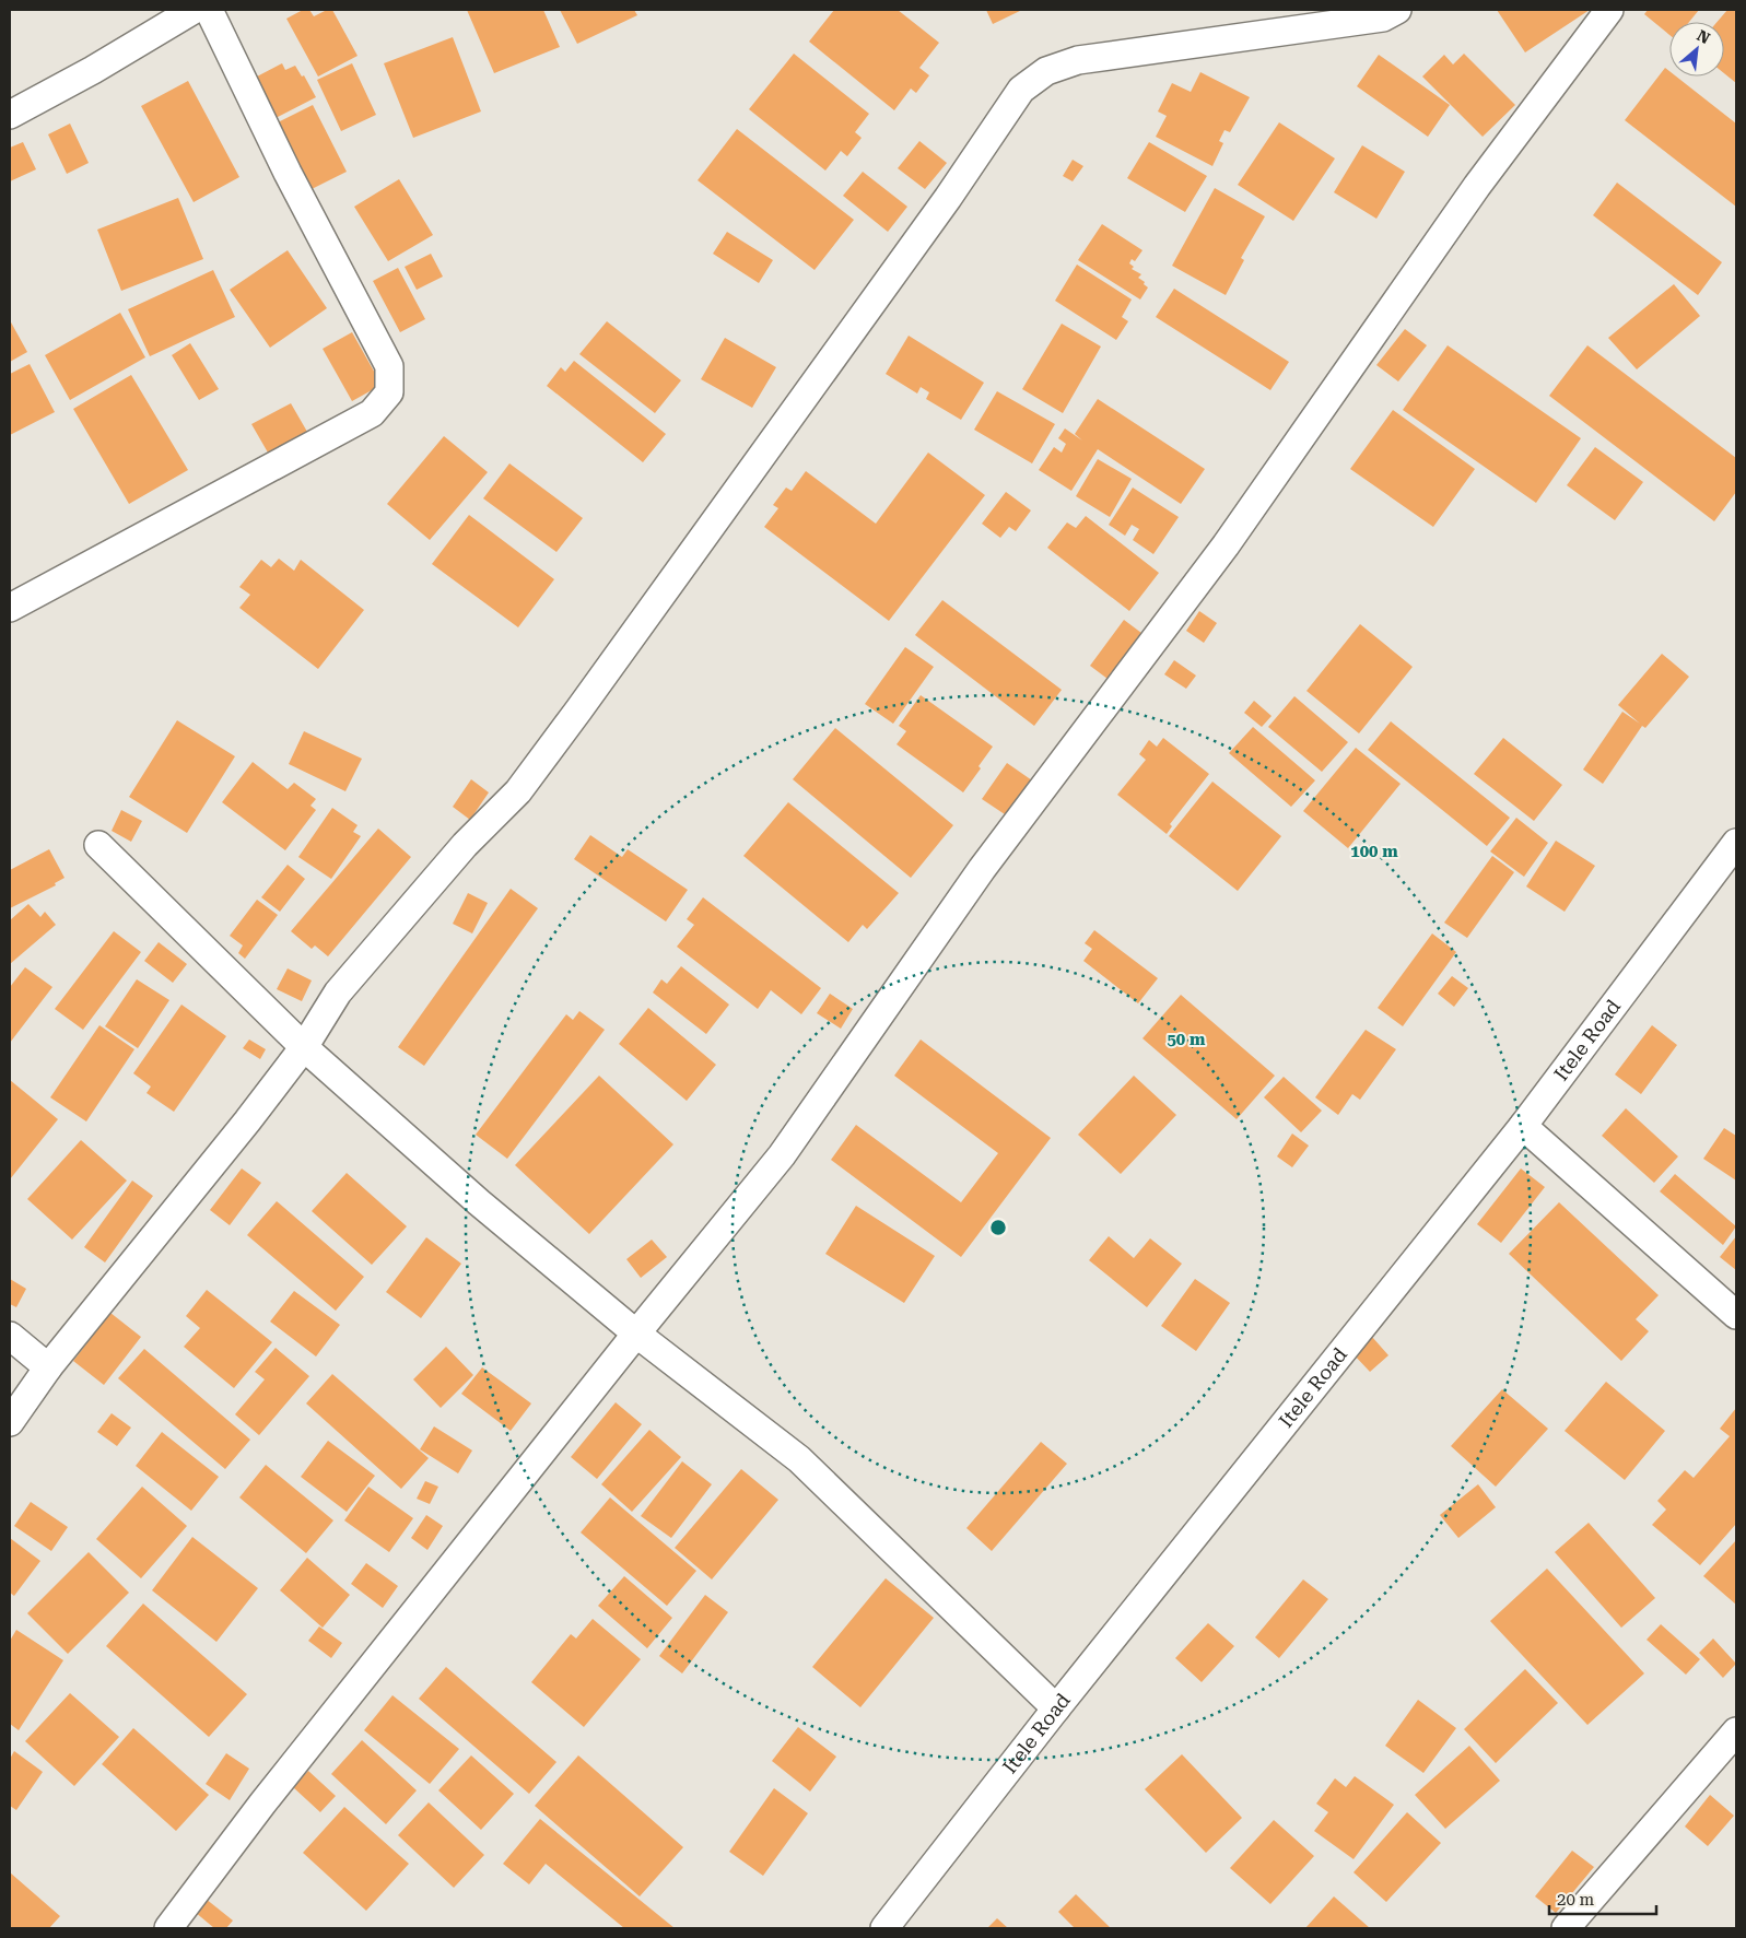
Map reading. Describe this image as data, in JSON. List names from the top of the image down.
{
  "streets": {
    "street": ["Itele Road"]
  },
  "scale_bar": "20 m",
  "north": "top right",
  "rings": ["100 m", "50 m"]
}
